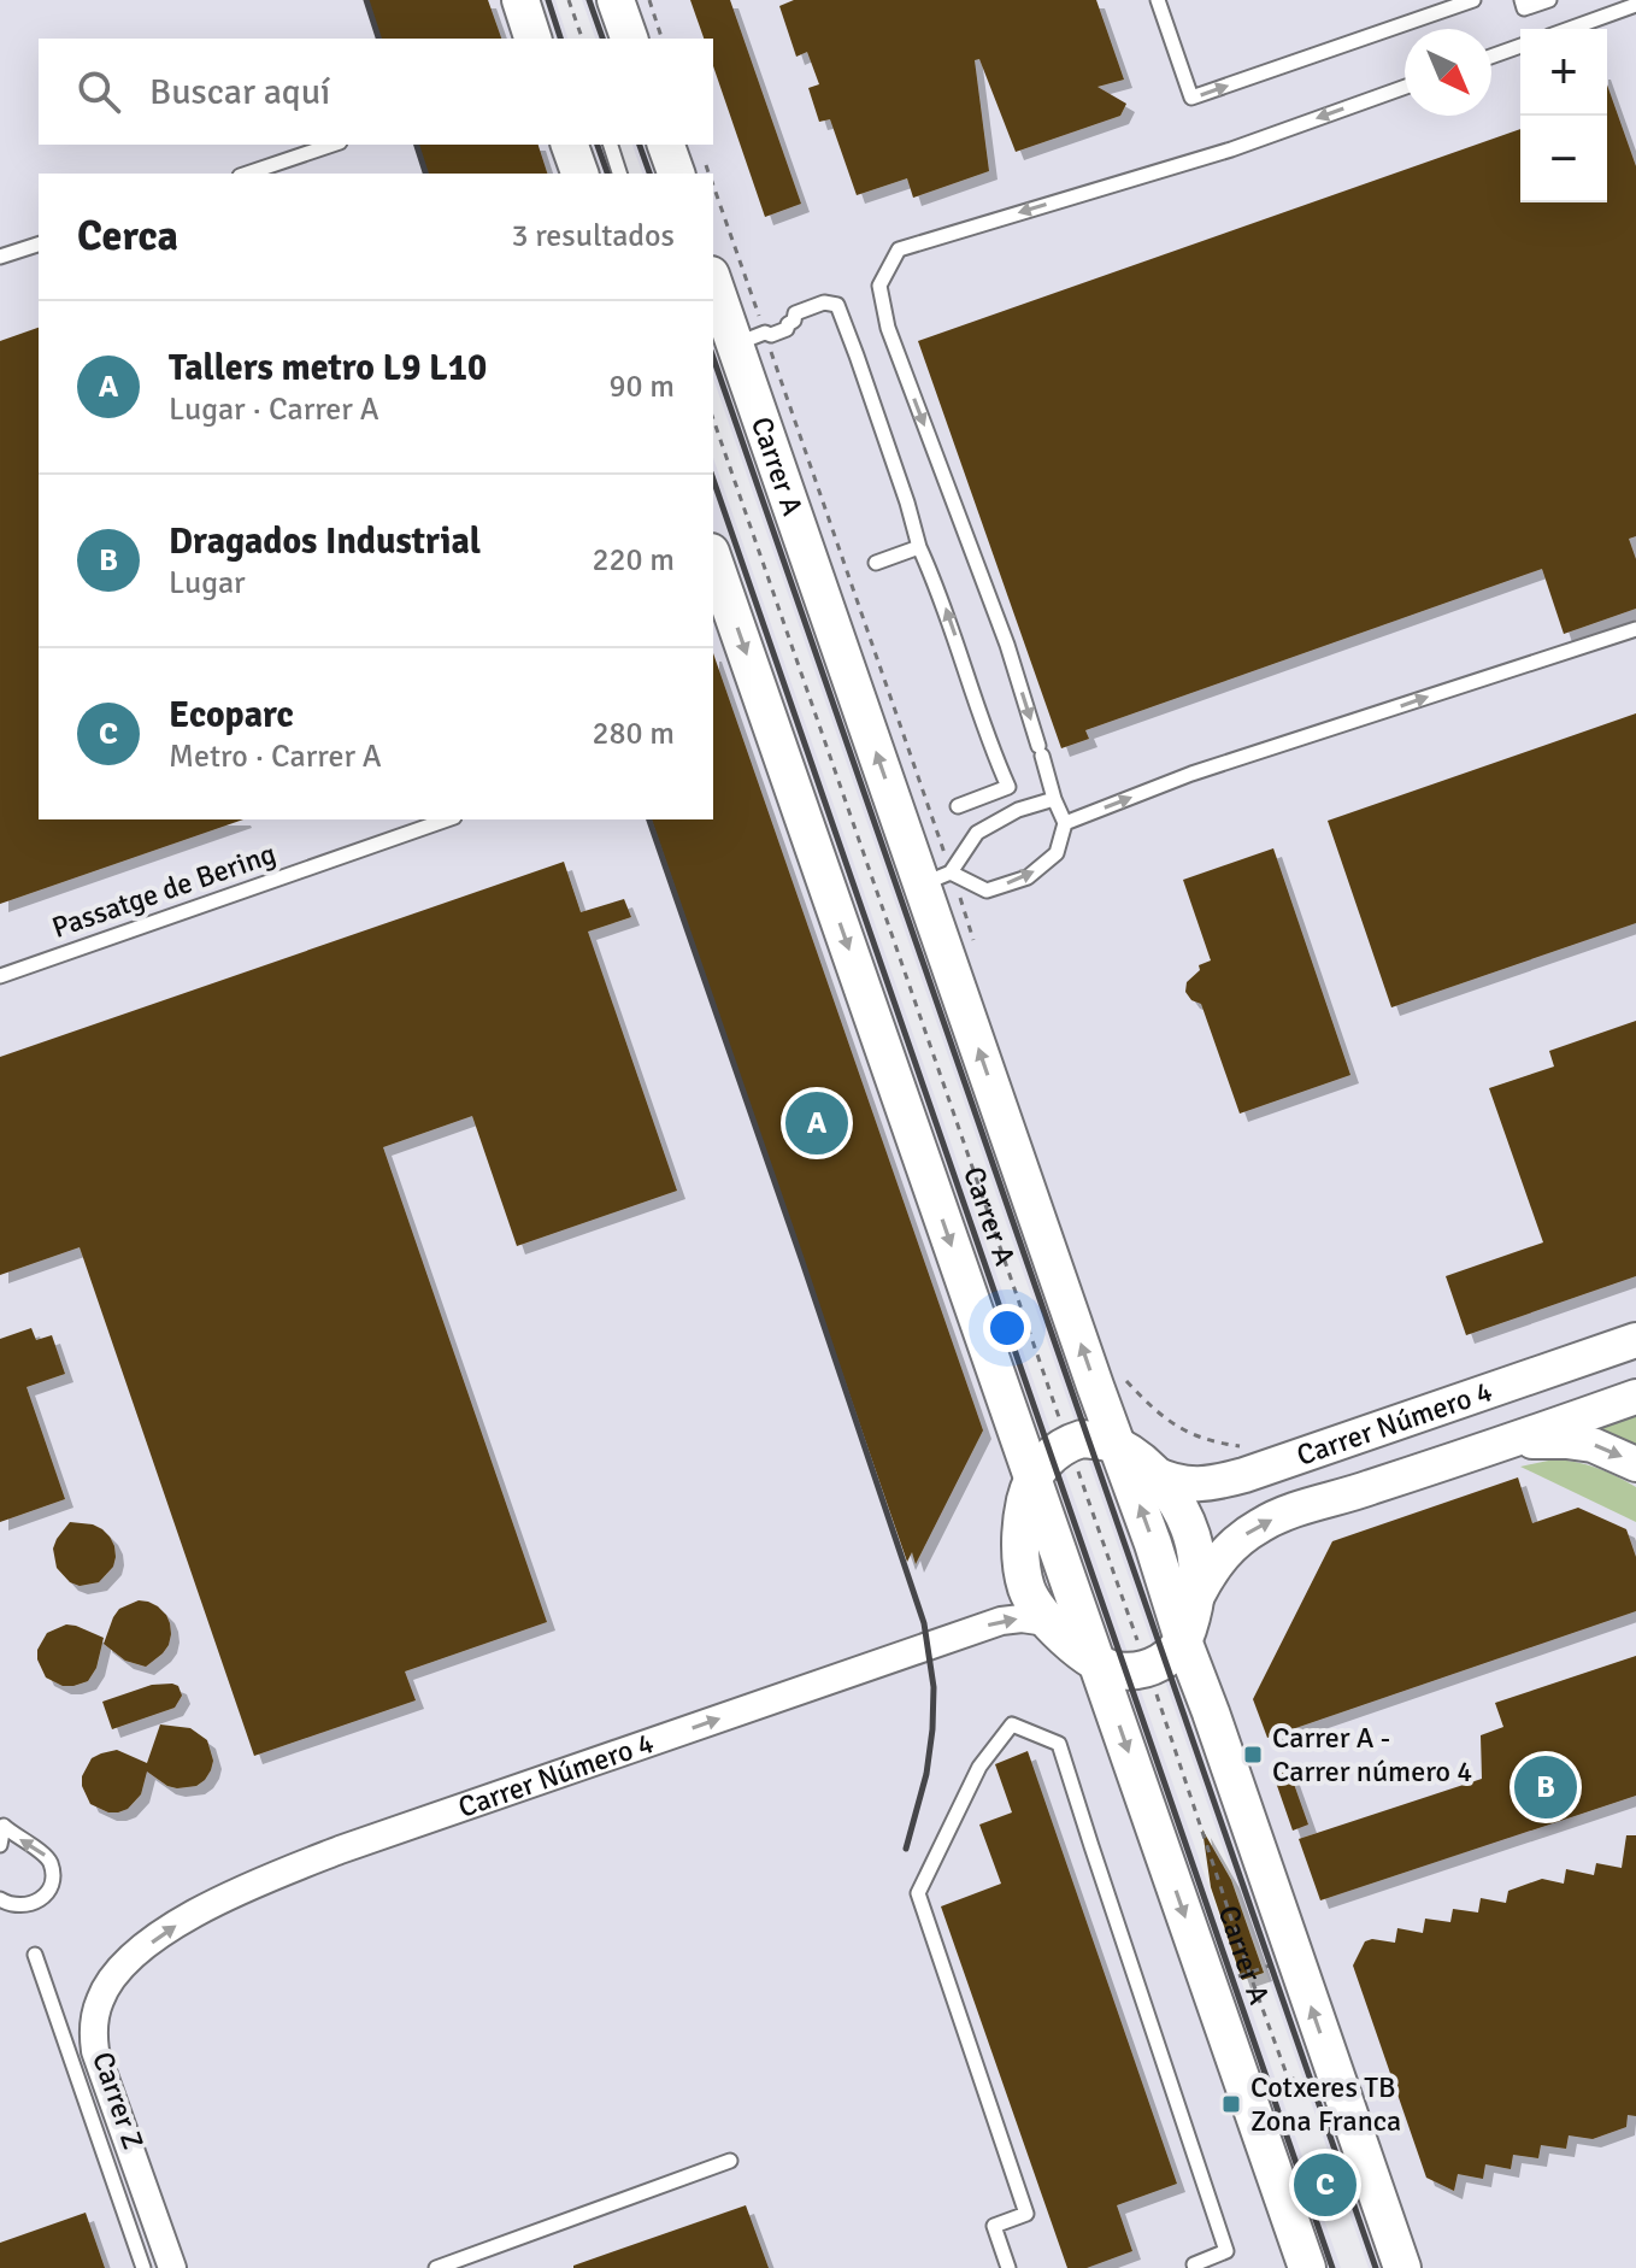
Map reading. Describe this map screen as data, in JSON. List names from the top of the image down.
{
  "streets": {
    "main road": ["Carrer A"],
    "street": ["Carrer Número 4", "Carrer Z"],
    "lane": ["Passatge de Bering"]
  },
  "crossings": [
    ["Carrer Número 4", "Carrer Z"]
  ],
  "one_way": ["Carrer Número 4"],
  "places": {
    "transit": ["Carrer A - Carrer número 4", "Cotxeres TB Zona Franca"]
  },
  "north": "bottom right",
  "page": {
    "map_buttons": ["+", "−"],
    "search": "Buscar aquí",
    "heading": ["Cerca", "3 resultados"],
    "list": [
      {
        "mark": "A",
        "name": "Tallers metro L9 L10",
        "note": "Lugar · Carrer A",
        "value": "90 m"
      },
      {
        "mark": "B",
        "name": "Dragados Industrial",
        "note": "Lugar",
        "value": "220 m"
      },
      {
        "mark": "C",
        "name": "Ecoparc",
        "note": "Metro · Carrer A",
        "value": "280 m"
      }
    ],
    "pins": ["A", "B", "C"]
  }
}
